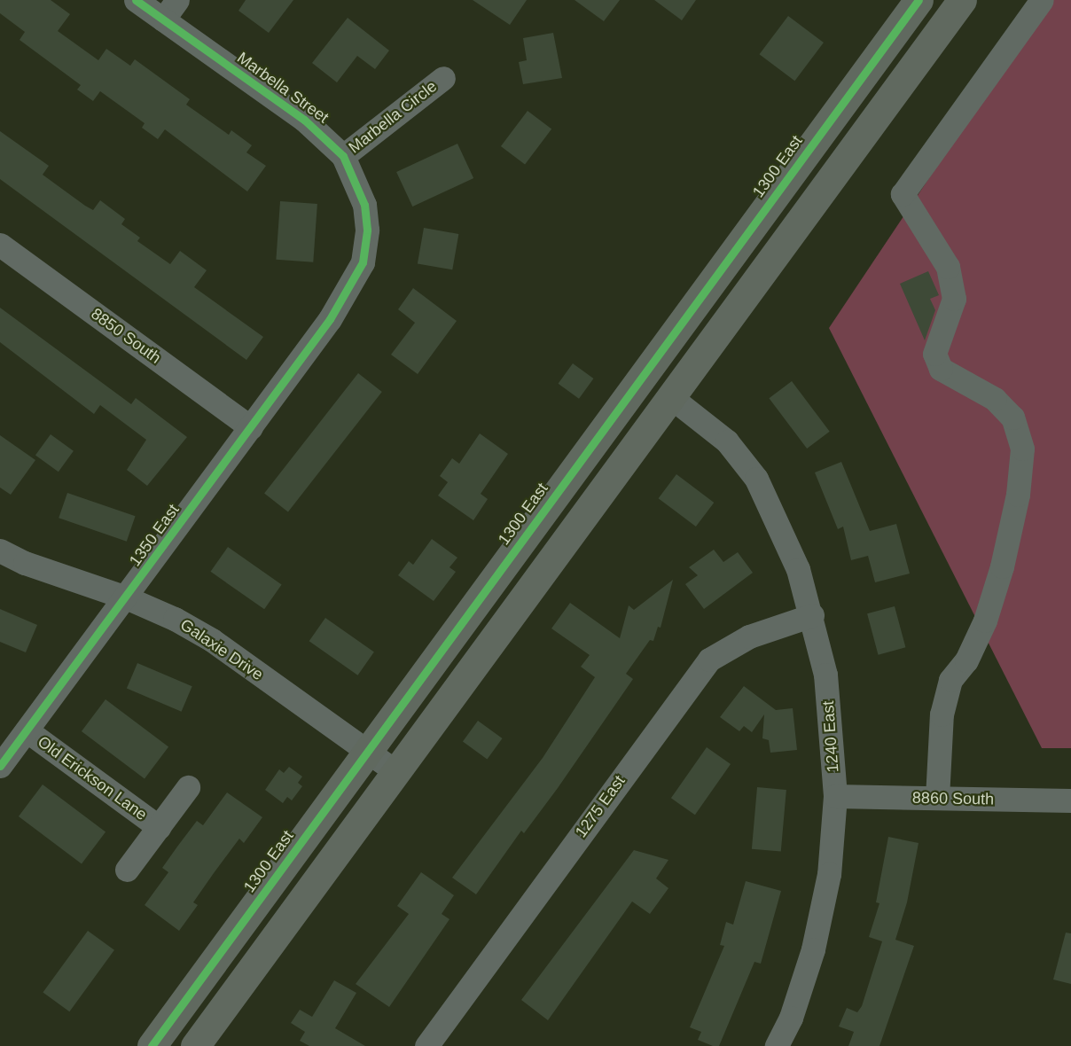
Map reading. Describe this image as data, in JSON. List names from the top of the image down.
{
  "streets": {
    "main road": ["1300 East"],
    "street": [
      "Marbella Street",
      "Marbella Circle",
      "8850 South",
      "1350 East",
      "Galaxie Drive",
      "1240 East",
      "Old Erickson Lane",
      "8860 South",
      "1275 East"
    ]
  },
  "crossings": [
    ["Marbella Street", "Marbella Circle"],
    ["Marbella Street", "1350 East"],
    ["1300 East", "Galaxie Drive"],
    ["8850 South", "1350 East"],
    ["1350 East", "Galaxie Drive"],
    ["1350 East", "Old Erickson Lane"],
    ["1240 East", "8860 South"],
    ["1240 East", "1275 East"]
  ]
}
